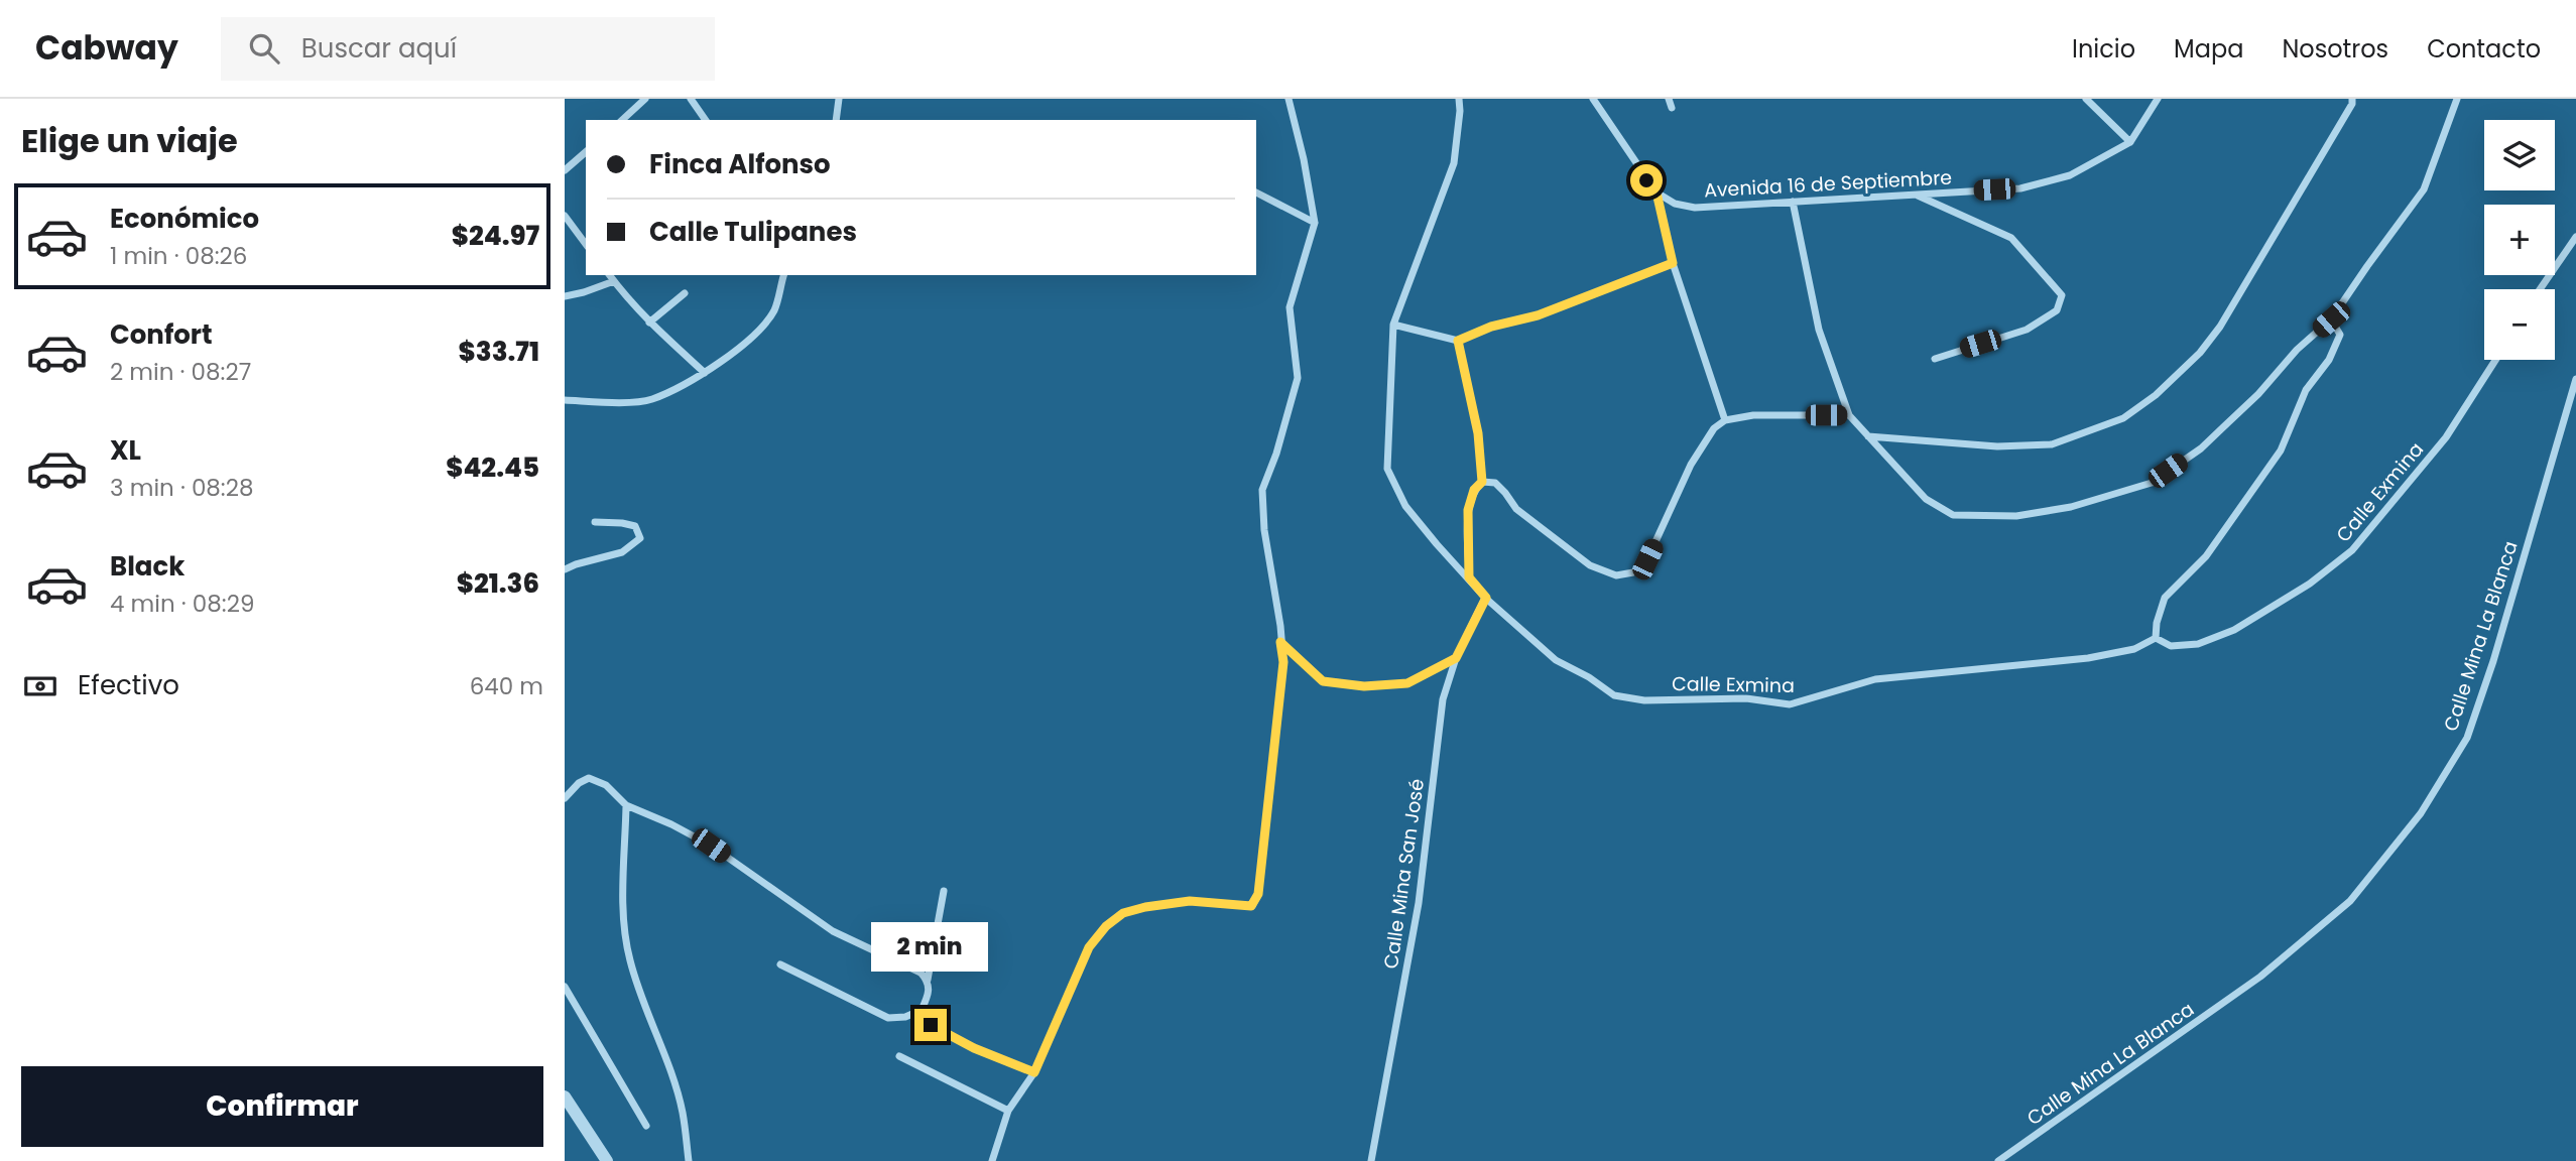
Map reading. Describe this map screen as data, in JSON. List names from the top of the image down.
{
  "streets": {
    "street": [
      "Avenida 16 de Septiembre",
      "Calle Exmina",
      "Calle Mina La Blanca",
      "Calle Mina San José"
    ]
  },
  "crossings": [
    ["Calle Exmina", "Calle Mina San José"]
  ],
  "page": {
    "header": "Cabway",
    "search": "Buscar aquí",
    "nav": [
      "Inicio",
      "Mapa",
      "Nosotros",
      "Contacto"
    ],
    "heading": "Elige un viaje",
    "map_buttons": ["+", "−"],
    "banner": ["Finca Alfonso", "Calle Tulipanes"],
    "list": [
      {
        "name": "Económico",
        "note": "1 min · 08:26",
        "value": "$24.97"
      },
      {
        "name": "Confort",
        "note": "2 min · 08:27",
        "value": "$33.71"
      },
      {
        "name": "XL",
        "note": "3 min · 08:28",
        "value": "$42.45"
      },
      {
        "name": "Black",
        "note": "4 min · 08:29",
        "value": "$21.36"
      }
    ],
    "pay": ["Efectivo", "640 m"],
    "bubble": "2 min",
    "buttons": "Confirmar"
  }
}
